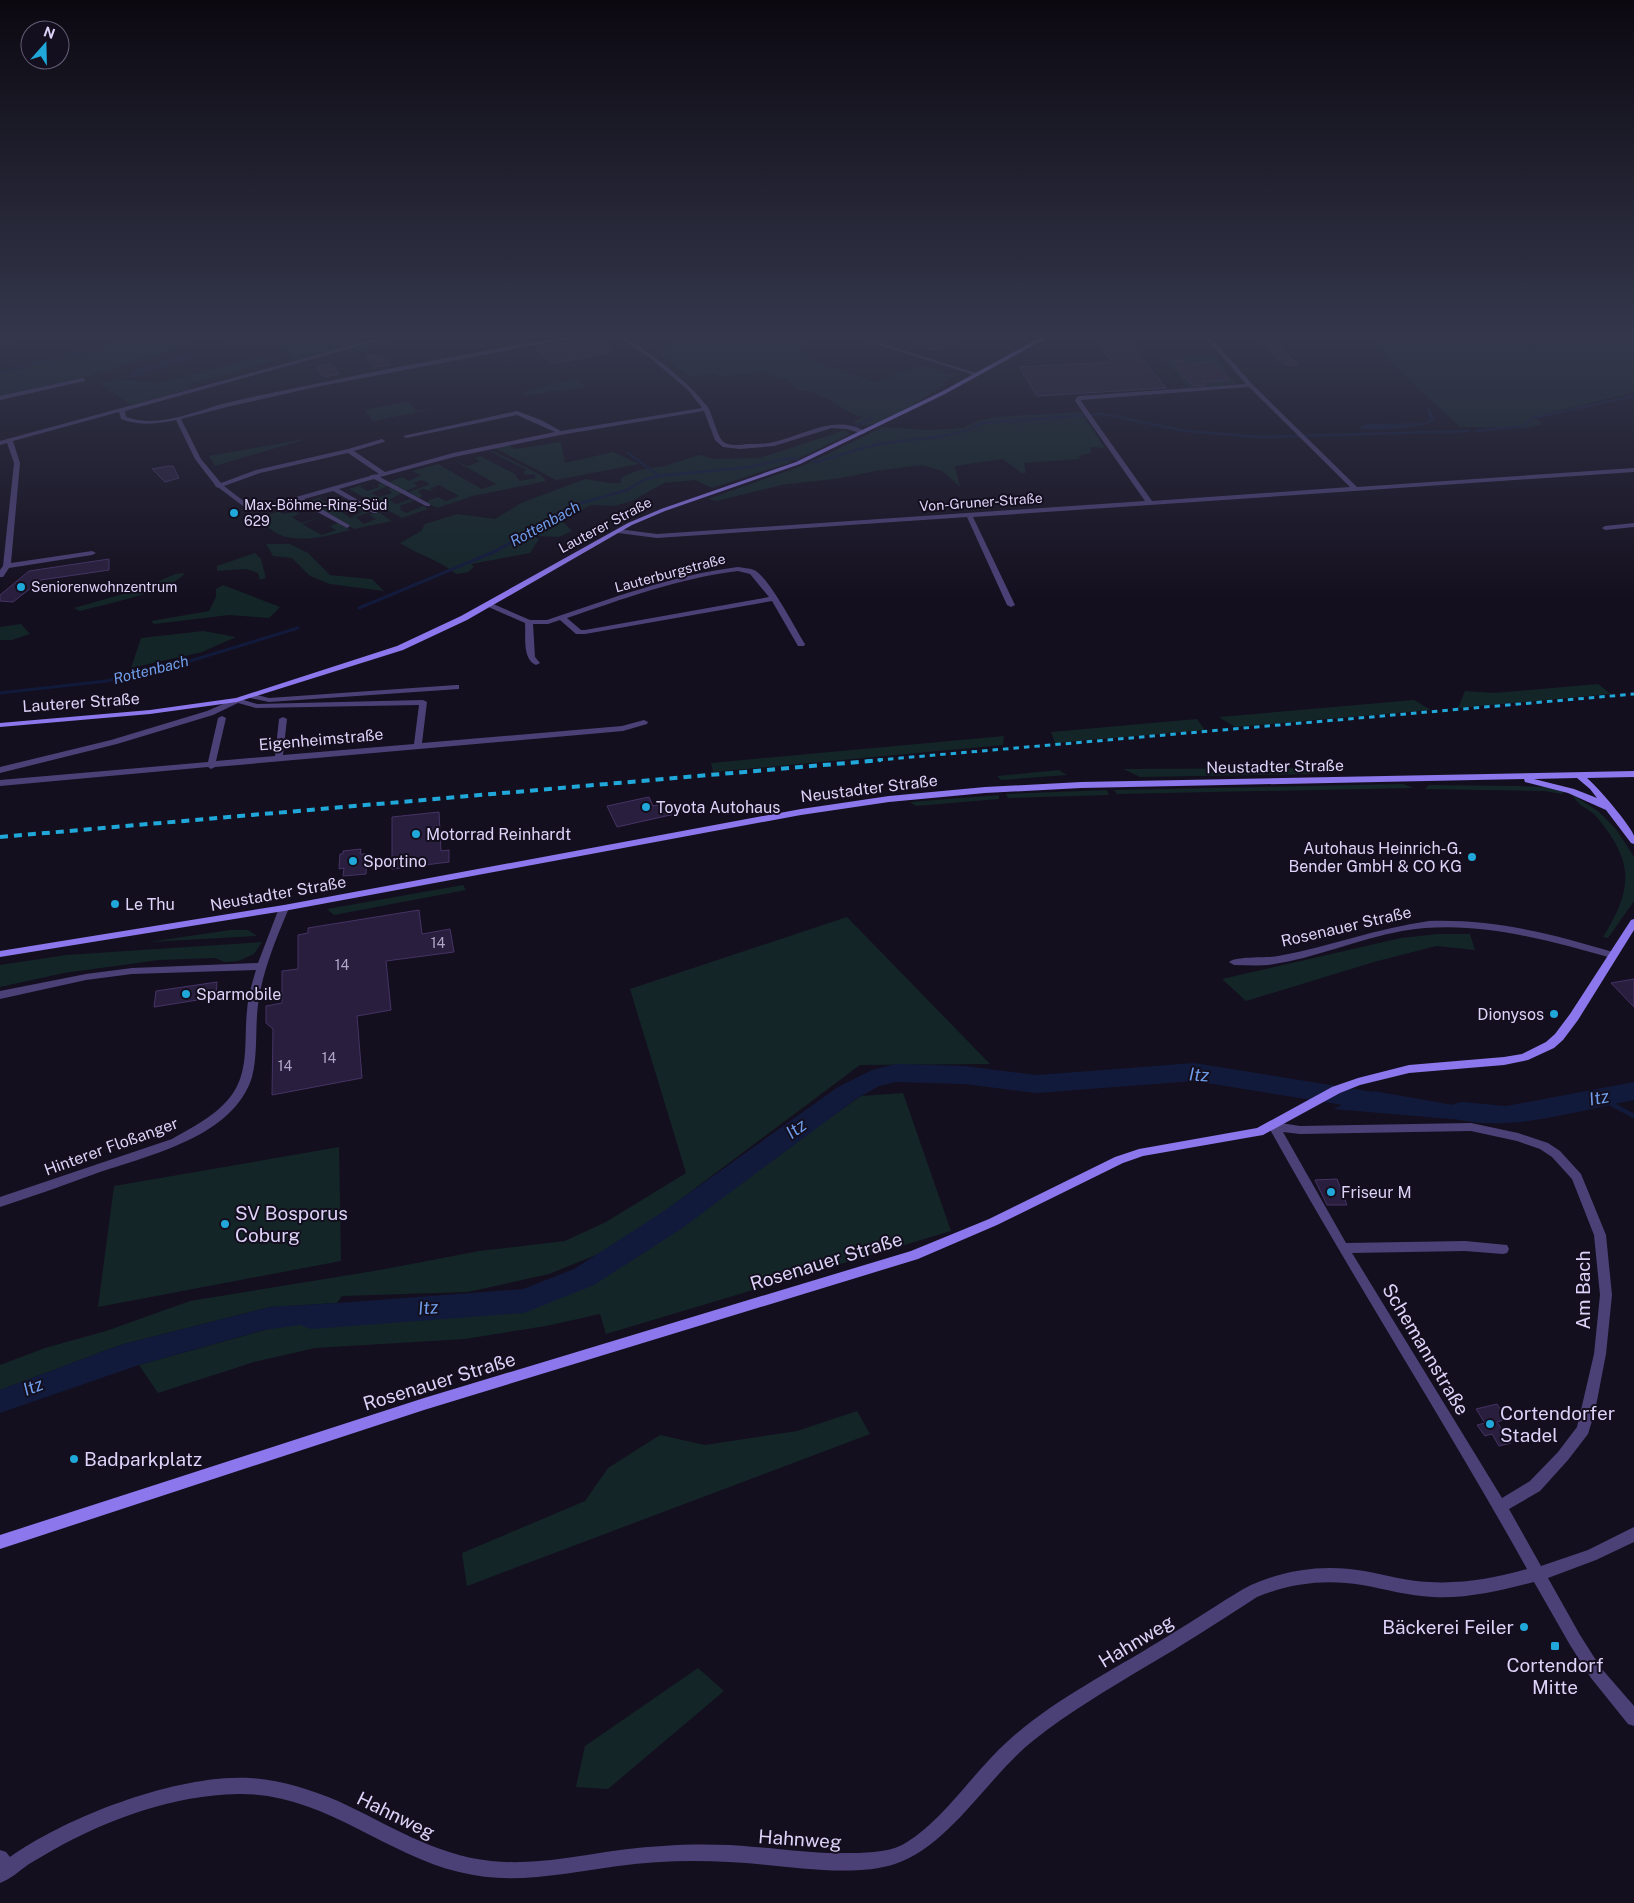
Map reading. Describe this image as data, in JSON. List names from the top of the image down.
{
  "streets": {
    "street": [
      "Von-Gruner-Straße",
      "Lauterer Straße",
      "Lauterburgstraße",
      "Eigenheimstraße",
      "Neustadter Straße",
      "Rosenauer Straße",
      "Hinterer Floßanger",
      "Am Bach",
      "Schemannstraße",
      "Hahnweg"
    ]
  },
  "crossings": [
    ["Von-Gruner-Straße", "Lauterer Straße"],
    ["Lauterer Straße", "Lauterburgstraße"],
    ["Neustadter Straße", "Hinterer Floßanger"],
    ["Rosenauer Straße", "Am Bach"],
    ["Rosenauer Straße", "Schemannstraße"],
    ["Am Bach", "Schemannstraße"],
    ["Schemannstraße", "Hahnweg"]
  ],
  "water": ["Rottenbach", "Itz"],
  "places": {
    "other": [
      "Max-Böhme-Ring-Süd 629",
      "Seniorenwohnzentrum",
      "Toyota Autohaus",
      "Motorrad Reinhardt",
      "Autohaus Heinrich-G. Bender GmbH & CO KG",
      "Sportino",
      "Le Thu",
      "Sparmobile",
      "Dionysos",
      "Friseur M",
      "SV Bosporus Coburg",
      "Cortendorfer Stadel",
      "Badparkplatz",
      "Bäckerei Feiler"
    ],
    "transit": ["Cortendorf Mitte"]
  },
  "house_numbers": [
    "14",
    "14",
    "14",
    "14"
  ],
  "north": "top"
}
